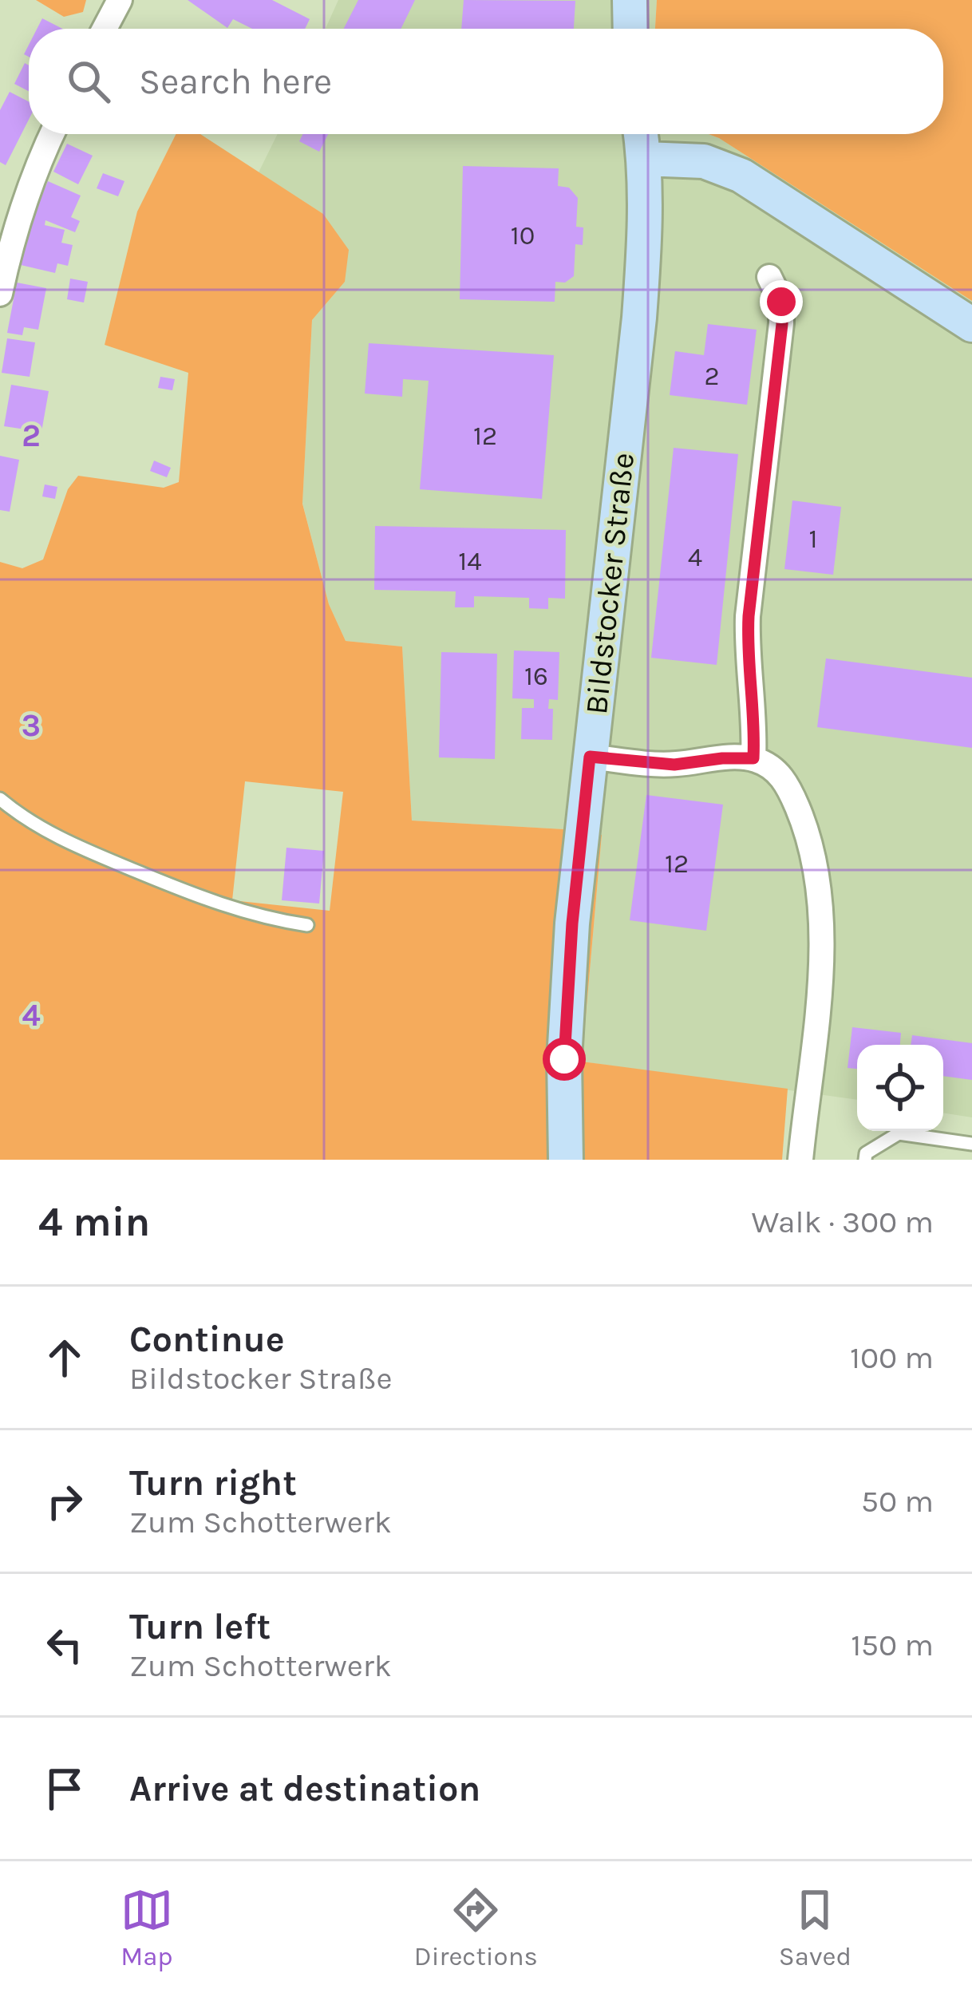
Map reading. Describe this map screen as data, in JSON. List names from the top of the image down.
{
  "streets": {
    "main road": ["Bildstocker Straße"]
  },
  "house_numbers": [
    "10",
    "2",
    "12",
    "1",
    "4",
    "14",
    "16",
    "12"
  ],
  "page": {
    "search": "Search here",
    "heading": ["4 min", "Walk · 300 m"],
    "list": [
      ["Continue", "Bildstocker Straße", "100 m"],
      ["Turn right", "Zum Schotterwerk", "50 m"],
      ["Turn left", "Zum Schotterwerk", "150 m"],
      "Arrive at destination"
    ],
    "nav": ["Map", "Directions", "Saved"]
  },
  "grid": {
    "rows": ["2", "3", "4"]
  }
}
